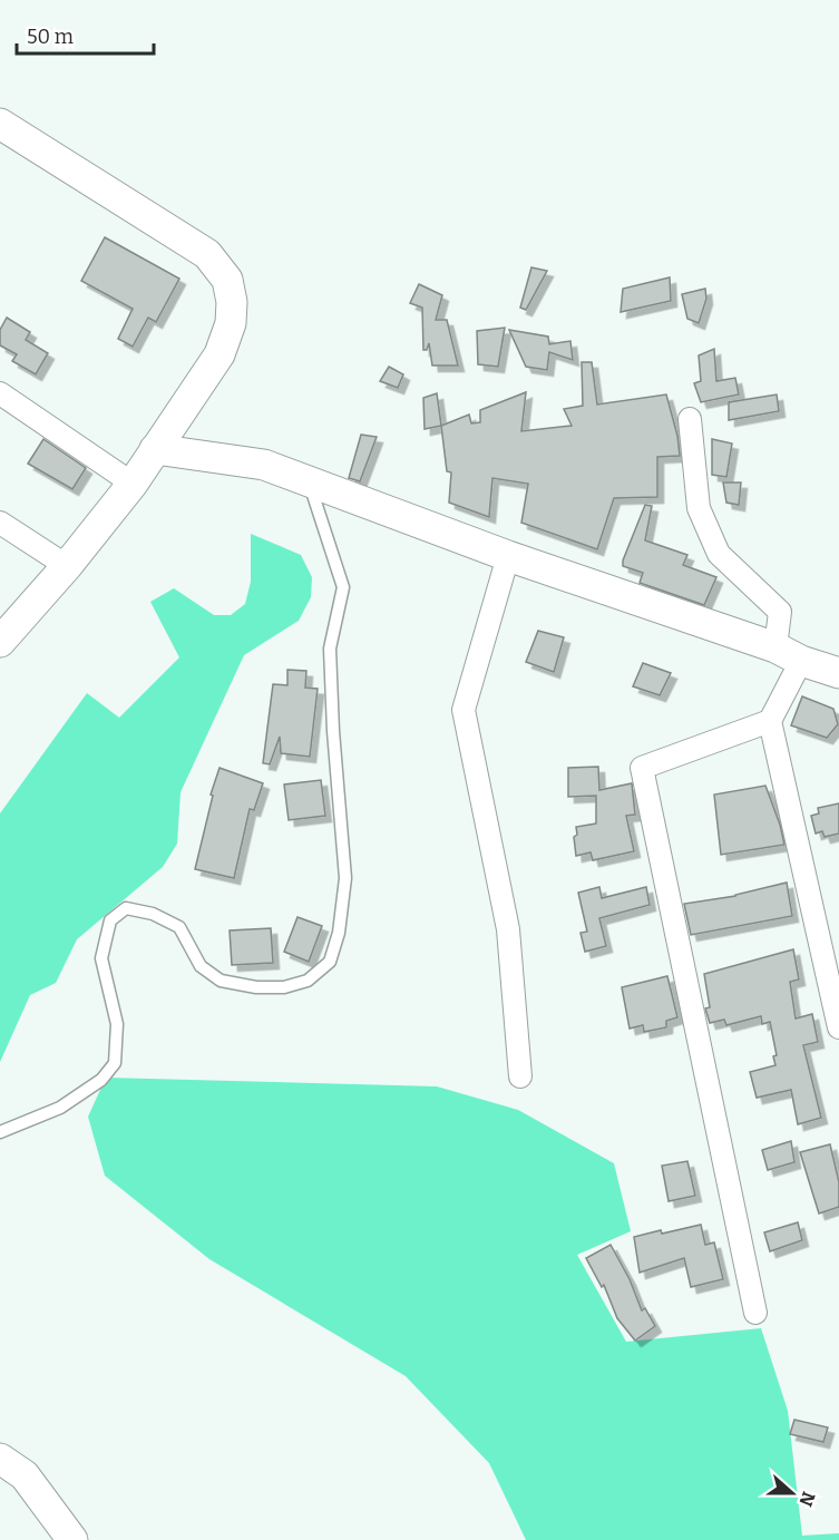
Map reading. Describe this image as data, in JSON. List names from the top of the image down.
{
  "scale_bar": "50 m",
  "north": "right"
}
